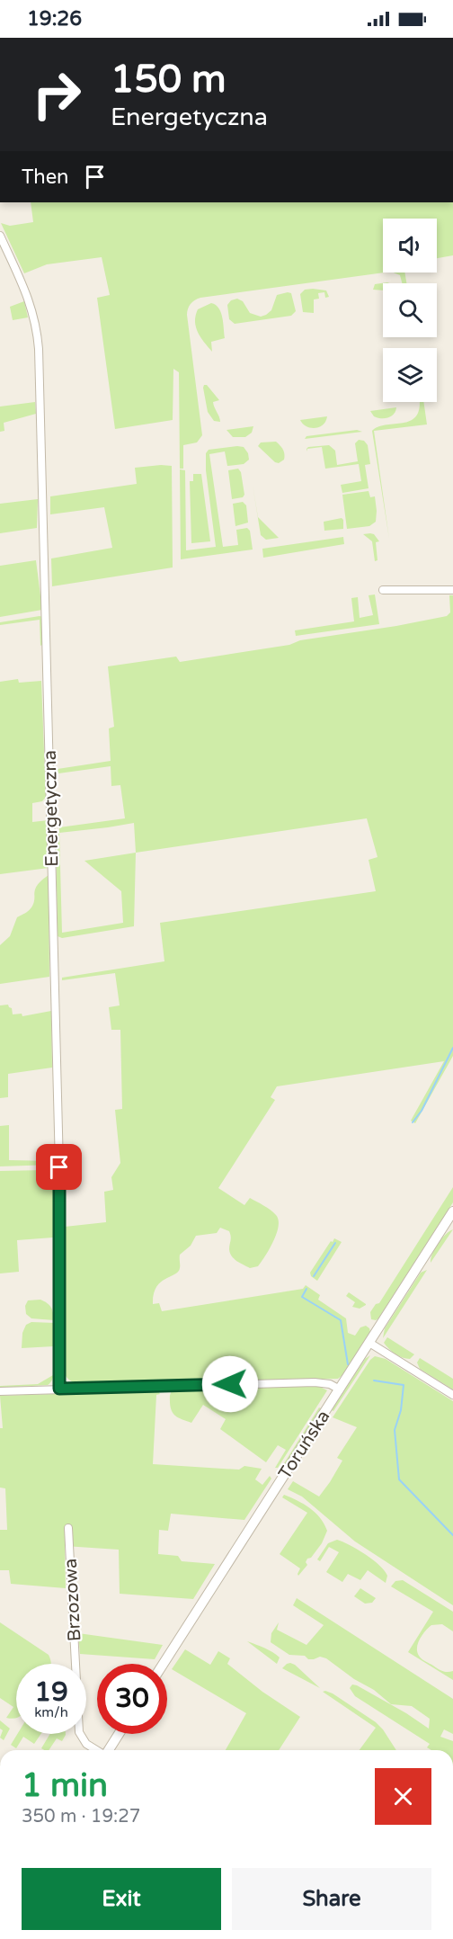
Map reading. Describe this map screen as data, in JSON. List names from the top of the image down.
{
  "streets": {
    "street": ["Energetyczna", "Toruńska", "Brzozowa"]
  },
  "page": {
    "status": "19:26",
    "turn": ["150 m", "Energetyczna"],
    "then": "Then",
    "speed": "19 km/h",
    "limit": "30",
    "heading": ["1 min", "350 m · 19:27"],
    "buttons": ["Exit", "Share"]
  }
}
